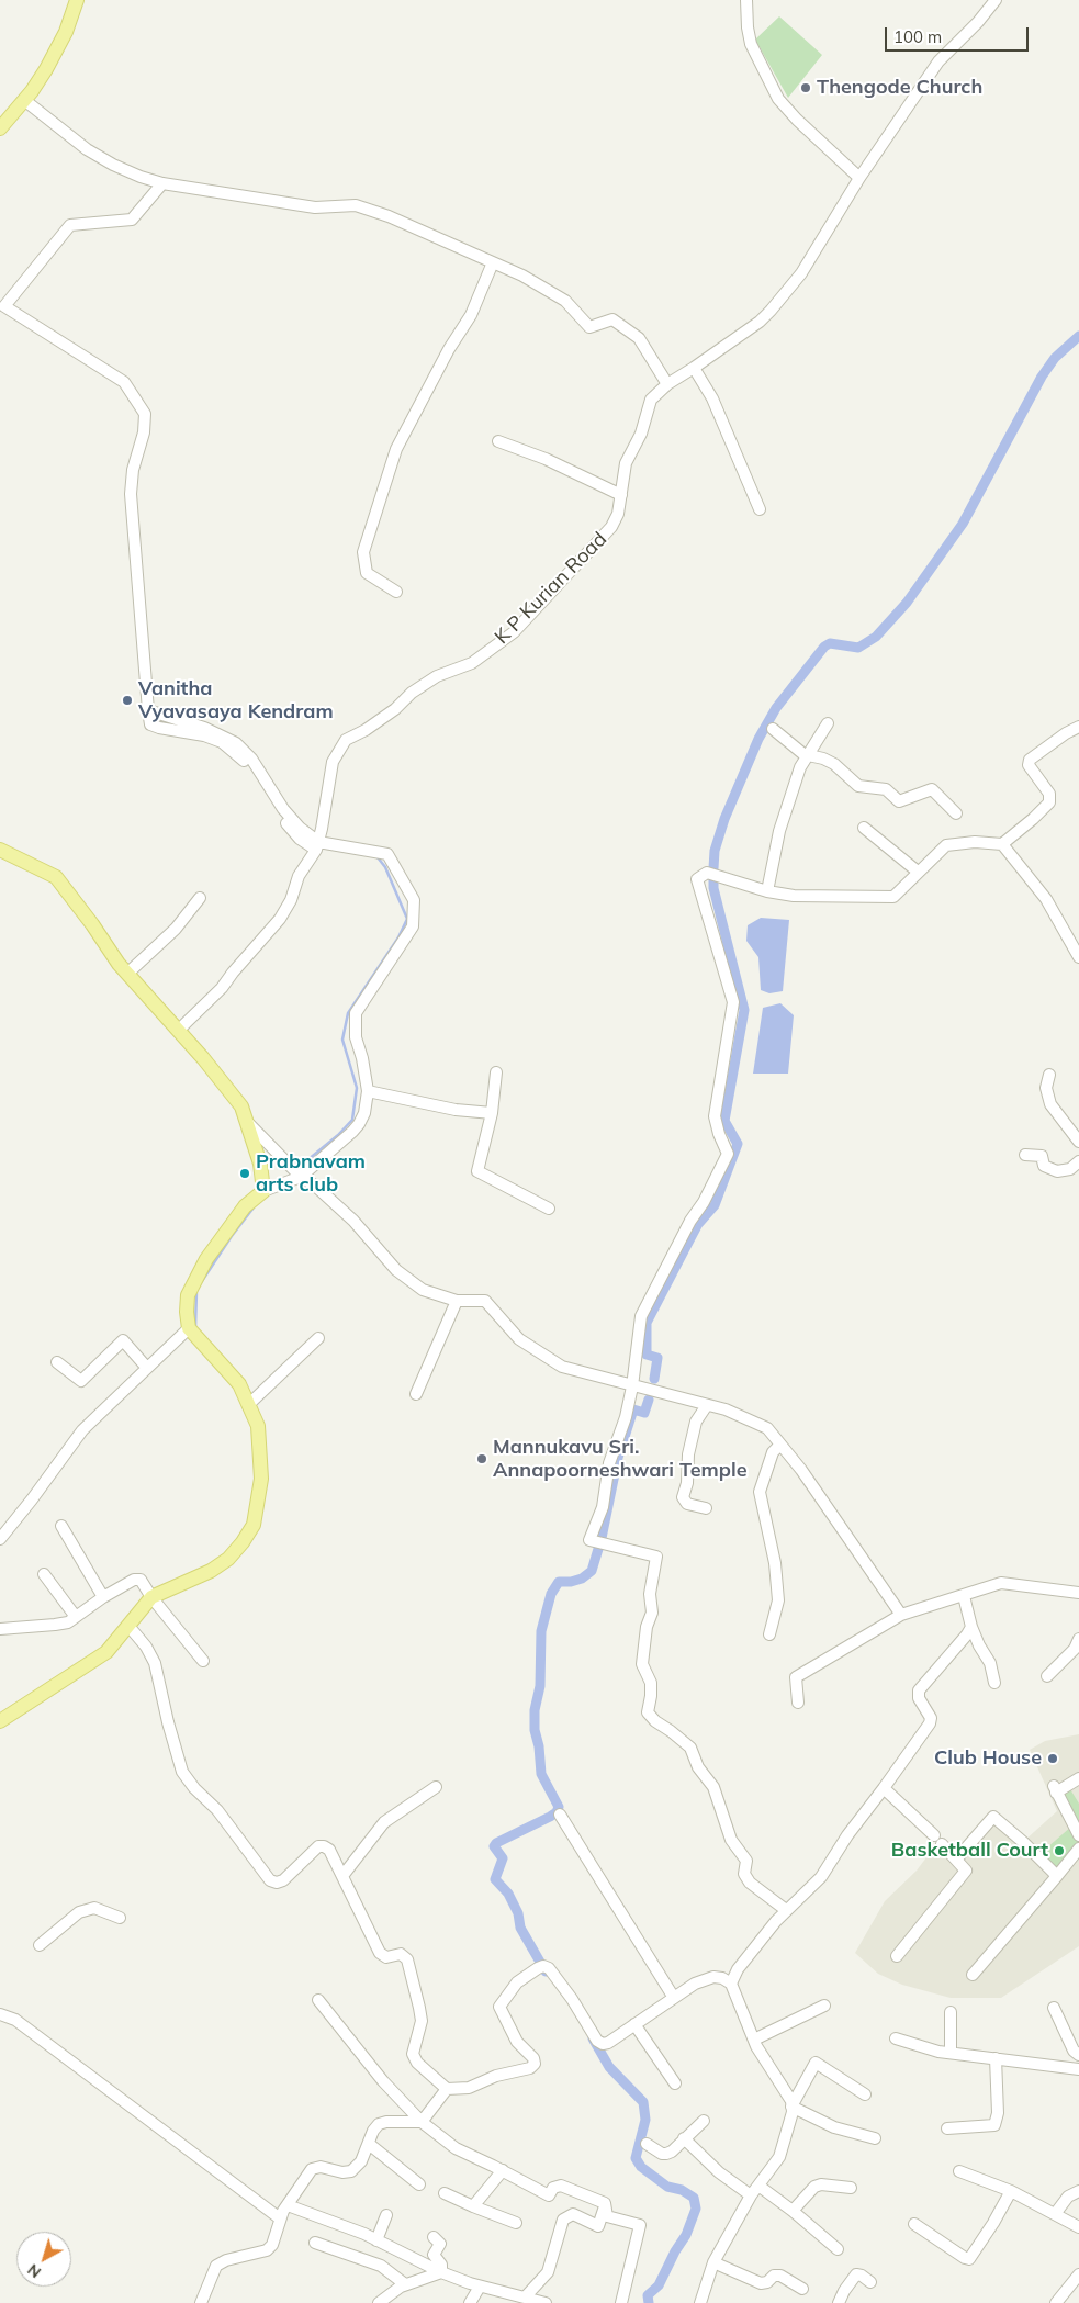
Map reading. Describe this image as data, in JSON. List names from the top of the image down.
{
  "streets": {
    "street": ["K P Kurian Road"]
  },
  "places": [
    "Thengode Church",
    "Vanitha Vyavasaya Kendram",
    "Prabnavam arts club",
    "Mannukavu Sri. Annapoorneshwari Temple",
    "Club House",
    "Basketball Court"
  ],
  "scale_bar": "100 m",
  "north": "bottom left"
}
